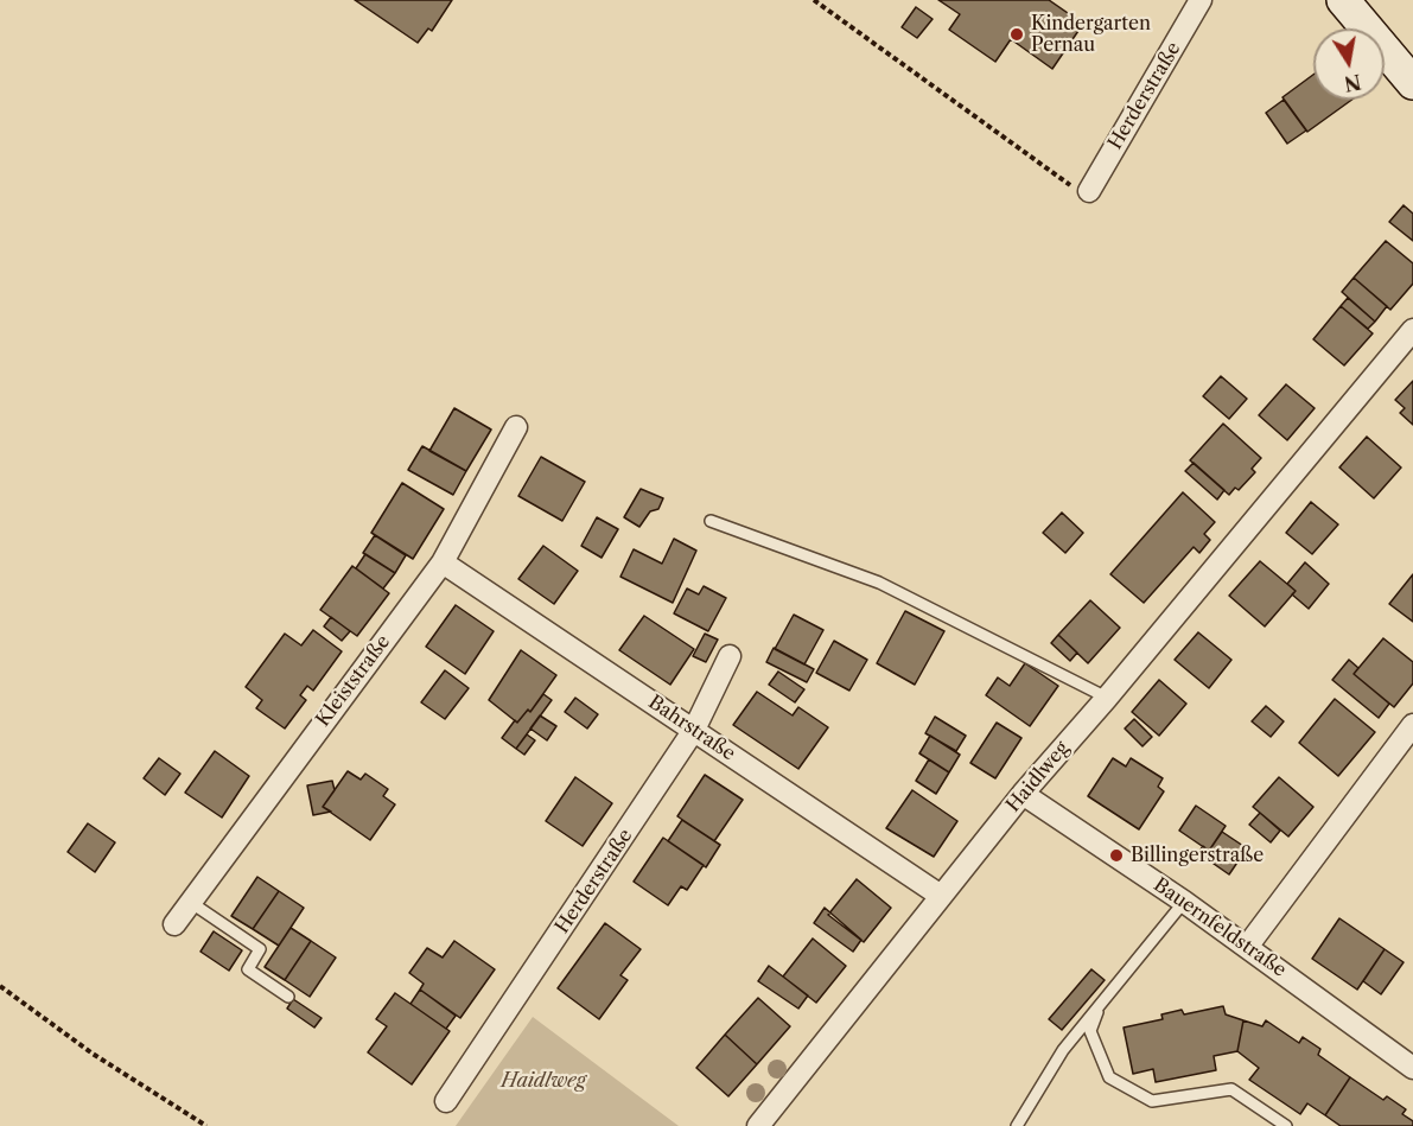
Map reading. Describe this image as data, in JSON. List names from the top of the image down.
{
  "streets": {
    "street": [
      "Herderstraße",
      "Kleiststraße",
      "Bahrstraße",
      "Haidlweg",
      "Bauernfeldstraße"
    ]
  },
  "crossings": [
    ["Herderstraße", "Bahrstraße"],
    ["Kleiststraße", "Bahrstraße"],
    ["Bahrstraße", "Haidlweg"],
    ["Haidlweg", "Bauernfeldstraße"]
  ],
  "parks": ["Haidlweg"],
  "places": ["Kindergarten Pernau", "Billingerstraße"],
  "north": "bottom"
}
